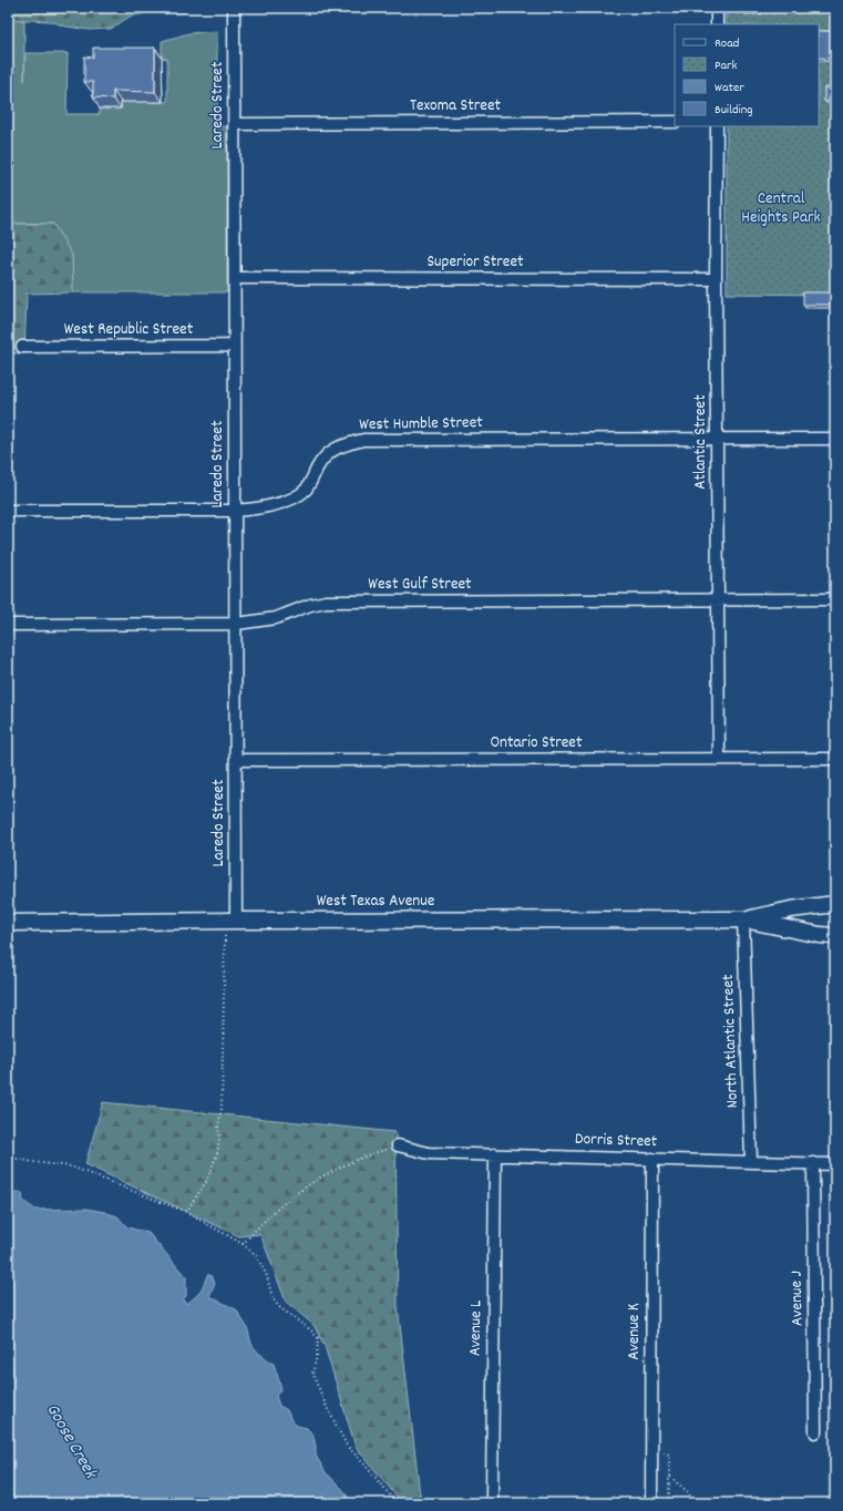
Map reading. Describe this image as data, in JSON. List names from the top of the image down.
{
  "streets": {
    "street": [
      "Laredo Street",
      "Texoma Street",
      "Superior Street",
      "West Republic Street",
      "West Humble Street",
      "Atlantic Street",
      "West Gulf Street",
      "Ontario Street",
      "West Texas Avenue",
      "North Atlantic Street",
      "Dorris Street",
      "Avenue J",
      "Avenue L",
      "Avenue K"
    ]
  },
  "crossings": [
    ["Laredo Street", "Texoma Street"],
    ["Laredo Street", "Superior Street"],
    ["Laredo Street", "West Republic Street"],
    ["Laredo Street", "West Humble Street"],
    ["Laredo Street", "West Gulf Street"],
    ["Laredo Street", "Ontario Street"],
    ["Laredo Street", "West Texas Avenue"],
    ["Superior Street", "Atlantic Street"],
    ["West Humble Street", "Atlantic Street"],
    ["Atlantic Street", "West Gulf Street"],
    ["Atlantic Street", "Ontario Street"],
    ["West Texas Avenue", "North Atlantic Street"],
    ["North Atlantic Street", "Dorris Street"],
    ["Dorris Street", "Avenue J"],
    ["Dorris Street", "Avenue L"],
    ["Dorris Street", "Avenue K"]
  ],
  "water": ["Goose Creek"],
  "parks": ["Central Heights Park"],
  "legend": [
    "Road",
    "Park",
    "Water",
    "Building"
  ]
}
